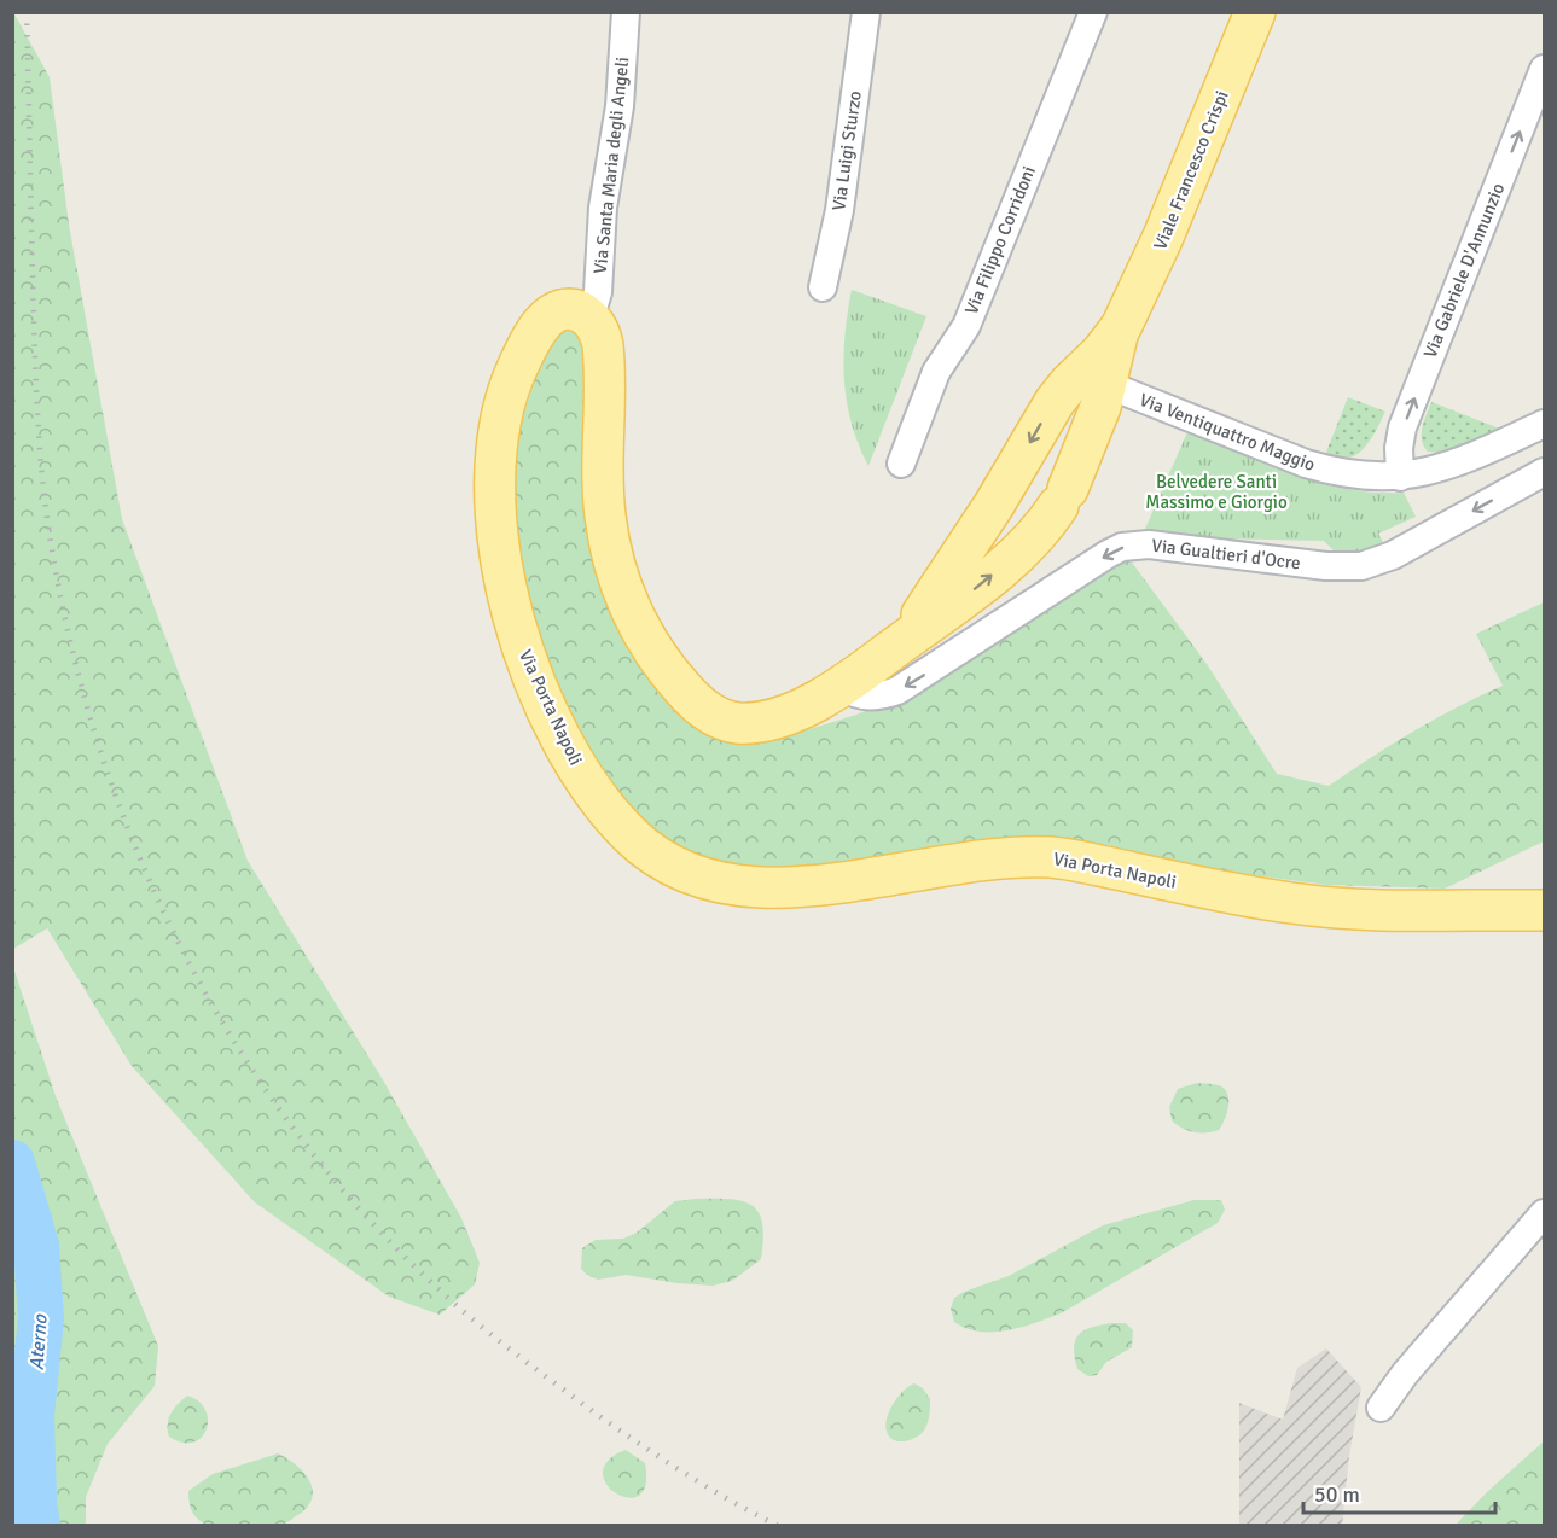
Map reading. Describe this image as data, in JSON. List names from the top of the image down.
{
  "streets": {
    "main road": ["Viale Francesco Crispi", "Via Porta Napoli"],
    "street": [
      "Via Luigi Sturzo",
      "Via Santa Maria degli Angeli",
      "Via Filippo Corridoni",
      "Via Gabriele D'Annunzio",
      "Via Ventiquattro Maggio",
      "Via Gualtieri d'Ocre"
    ]
  },
  "crossings": [
    ["Via Santa Maria degli Angeli", "Via Porta Napoli"],
    ["Viale Francesco Crispi", "Via Ventiquattro Maggio"],
    ["Via Gabriele D'Annunzio", "Via Ventiquattro Maggio"]
  ],
  "one_way": ["Via Gabriele D'Annunzio", "Via Gualtieri d'Ocre"],
  "water": ["Aterno"],
  "parks": ["Belvedere Santi Massimo e Giorgio"],
  "scale_bar": "50 m"
}
